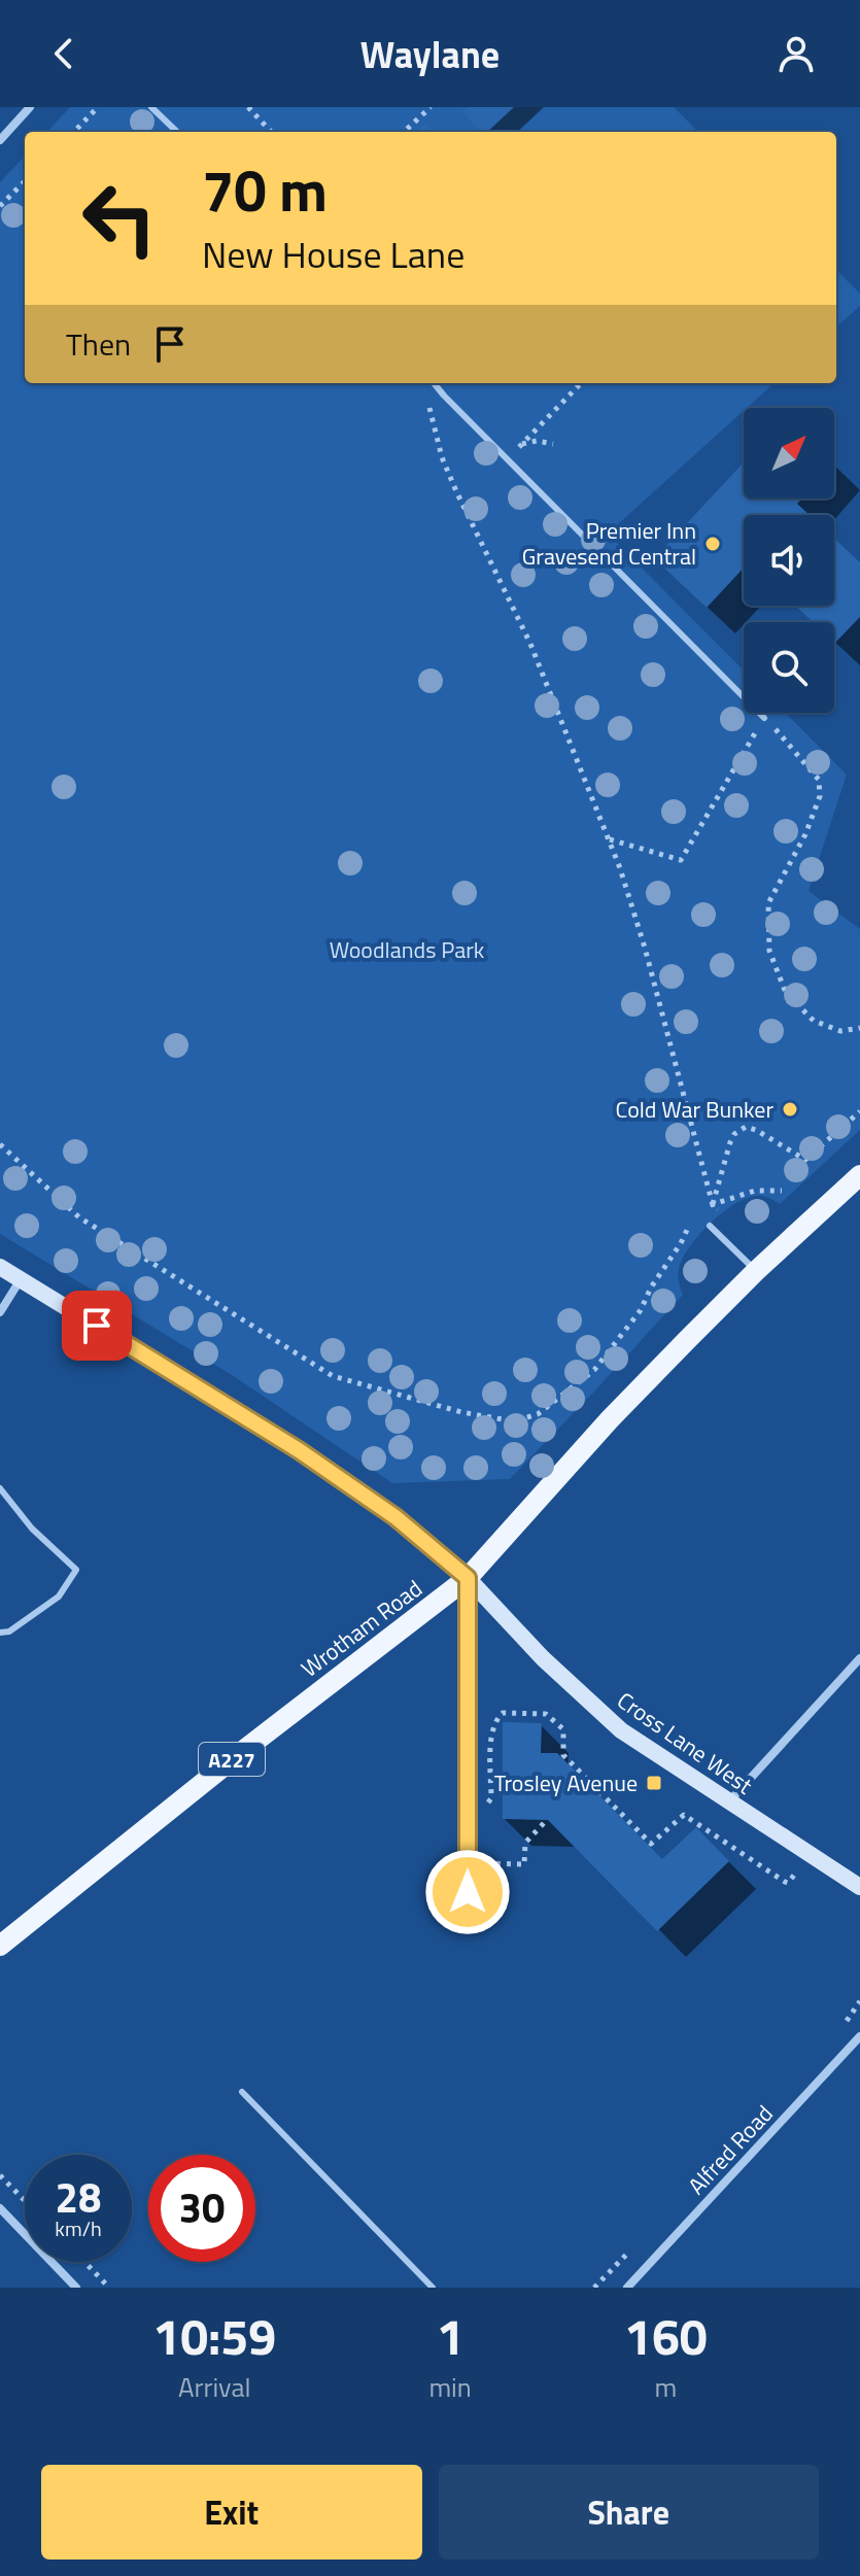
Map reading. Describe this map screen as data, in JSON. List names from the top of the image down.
{
  "streets": {
    "main road": ["Wrotham Road", "A227"],
    "street": ["Cross Lane West", "Alfred Road"]
  },
  "crossings": [
    ["Wrotham Road", "Cross Lane West"]
  ],
  "parks": ["Woodlands Park"],
  "places": {
    "other": ["Premier Inn Gravesend Central", "Cold War Bunker"],
    "transit": ["Trosley Avenue"]
  },
  "north": "top right",
  "page": {
    "header": "Waylane",
    "turn": ["70 m", "New House Lane"],
    "then": "Then",
    "speed": "28 km/h",
    "limit": "30",
    "eta": [
      "10:59",
      "Arrival",
      "1",
      "min",
      "160",
      "m"
    ],
    "buttons": ["Exit", "Share"]
  }
}
